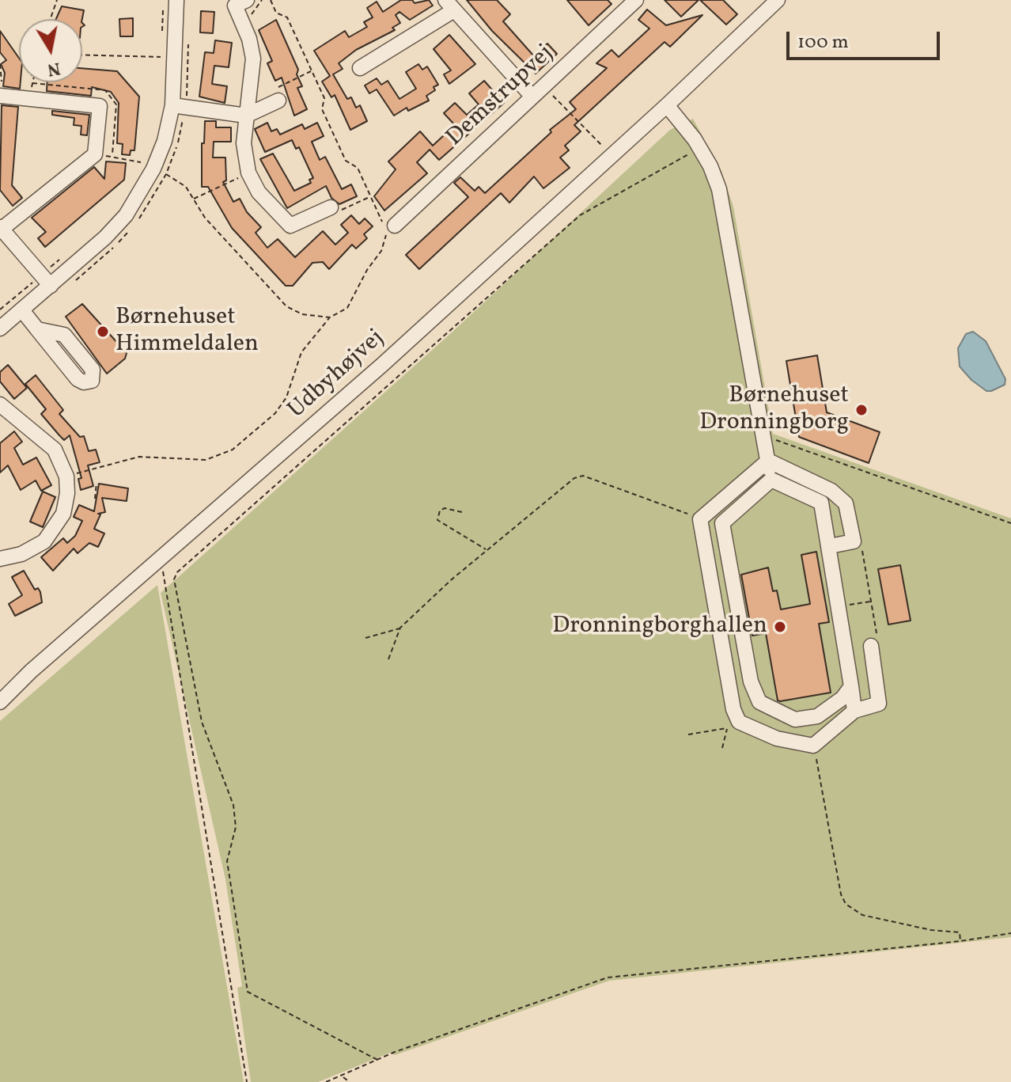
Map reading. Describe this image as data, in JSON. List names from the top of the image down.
{
  "streets": {
    "street": ["Demstrupvej", "Udbyhøjvej"]
  },
  "places": ["Børnehuset Himmeldalen", "Børnehuset Dronningborg", "Dronningborghallen"],
  "scale_bar": "100 m",
  "north": "bottom"
}
